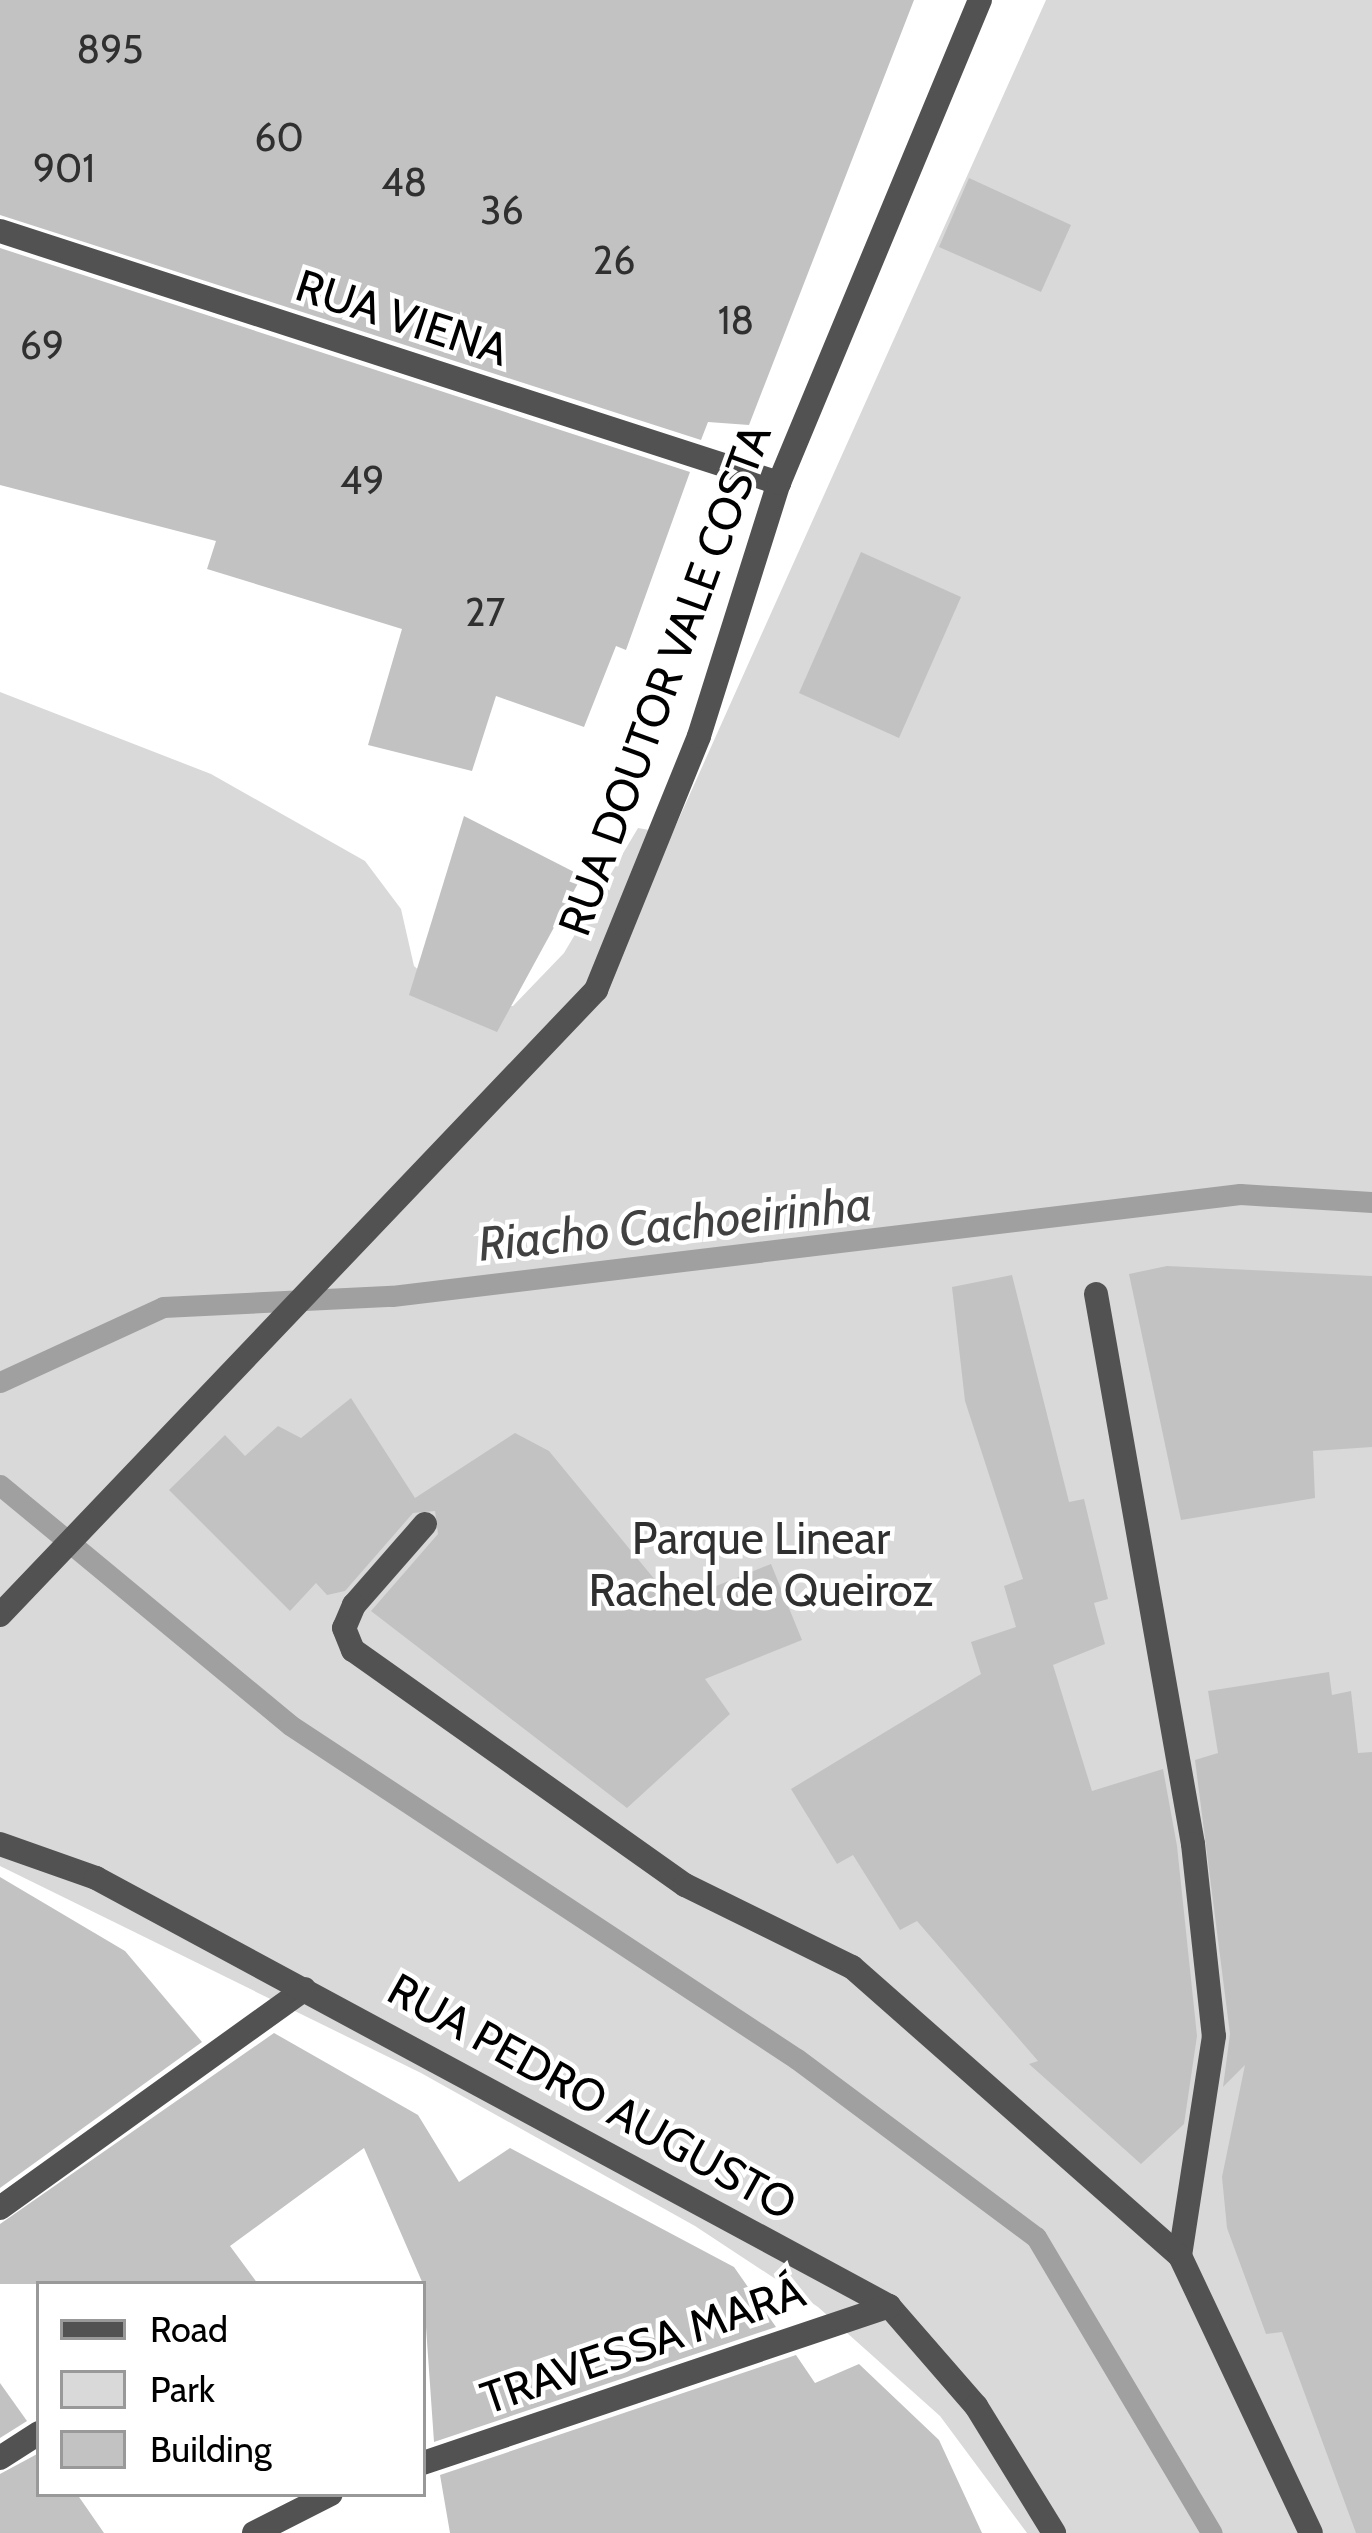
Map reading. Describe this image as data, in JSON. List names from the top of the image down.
{
  "streets": {
    "street": [
      "RUA VIENA",
      "RUA DOUTOR VALE COSTA",
      "RUA PEDRO AUGUSTO",
      "TRAVESSA MARÁ"
    ]
  },
  "crossings": [
    ["RUA VIENA", "RUA DOUTOR VALE COSTA"],
    ["RUA PEDRO AUGUSTO", "TRAVESSA MARÁ"]
  ],
  "water": ["Riacho Cachoeirinha"],
  "parks": ["Parque Linear Rachel de Queiroz"],
  "house_numbers": [
    "895",
    "60",
    "901",
    "48",
    "36",
    "26",
    "18",
    "69",
    "49",
    "27"
  ],
  "legend": ["Road", "Park", "Building"]
}
